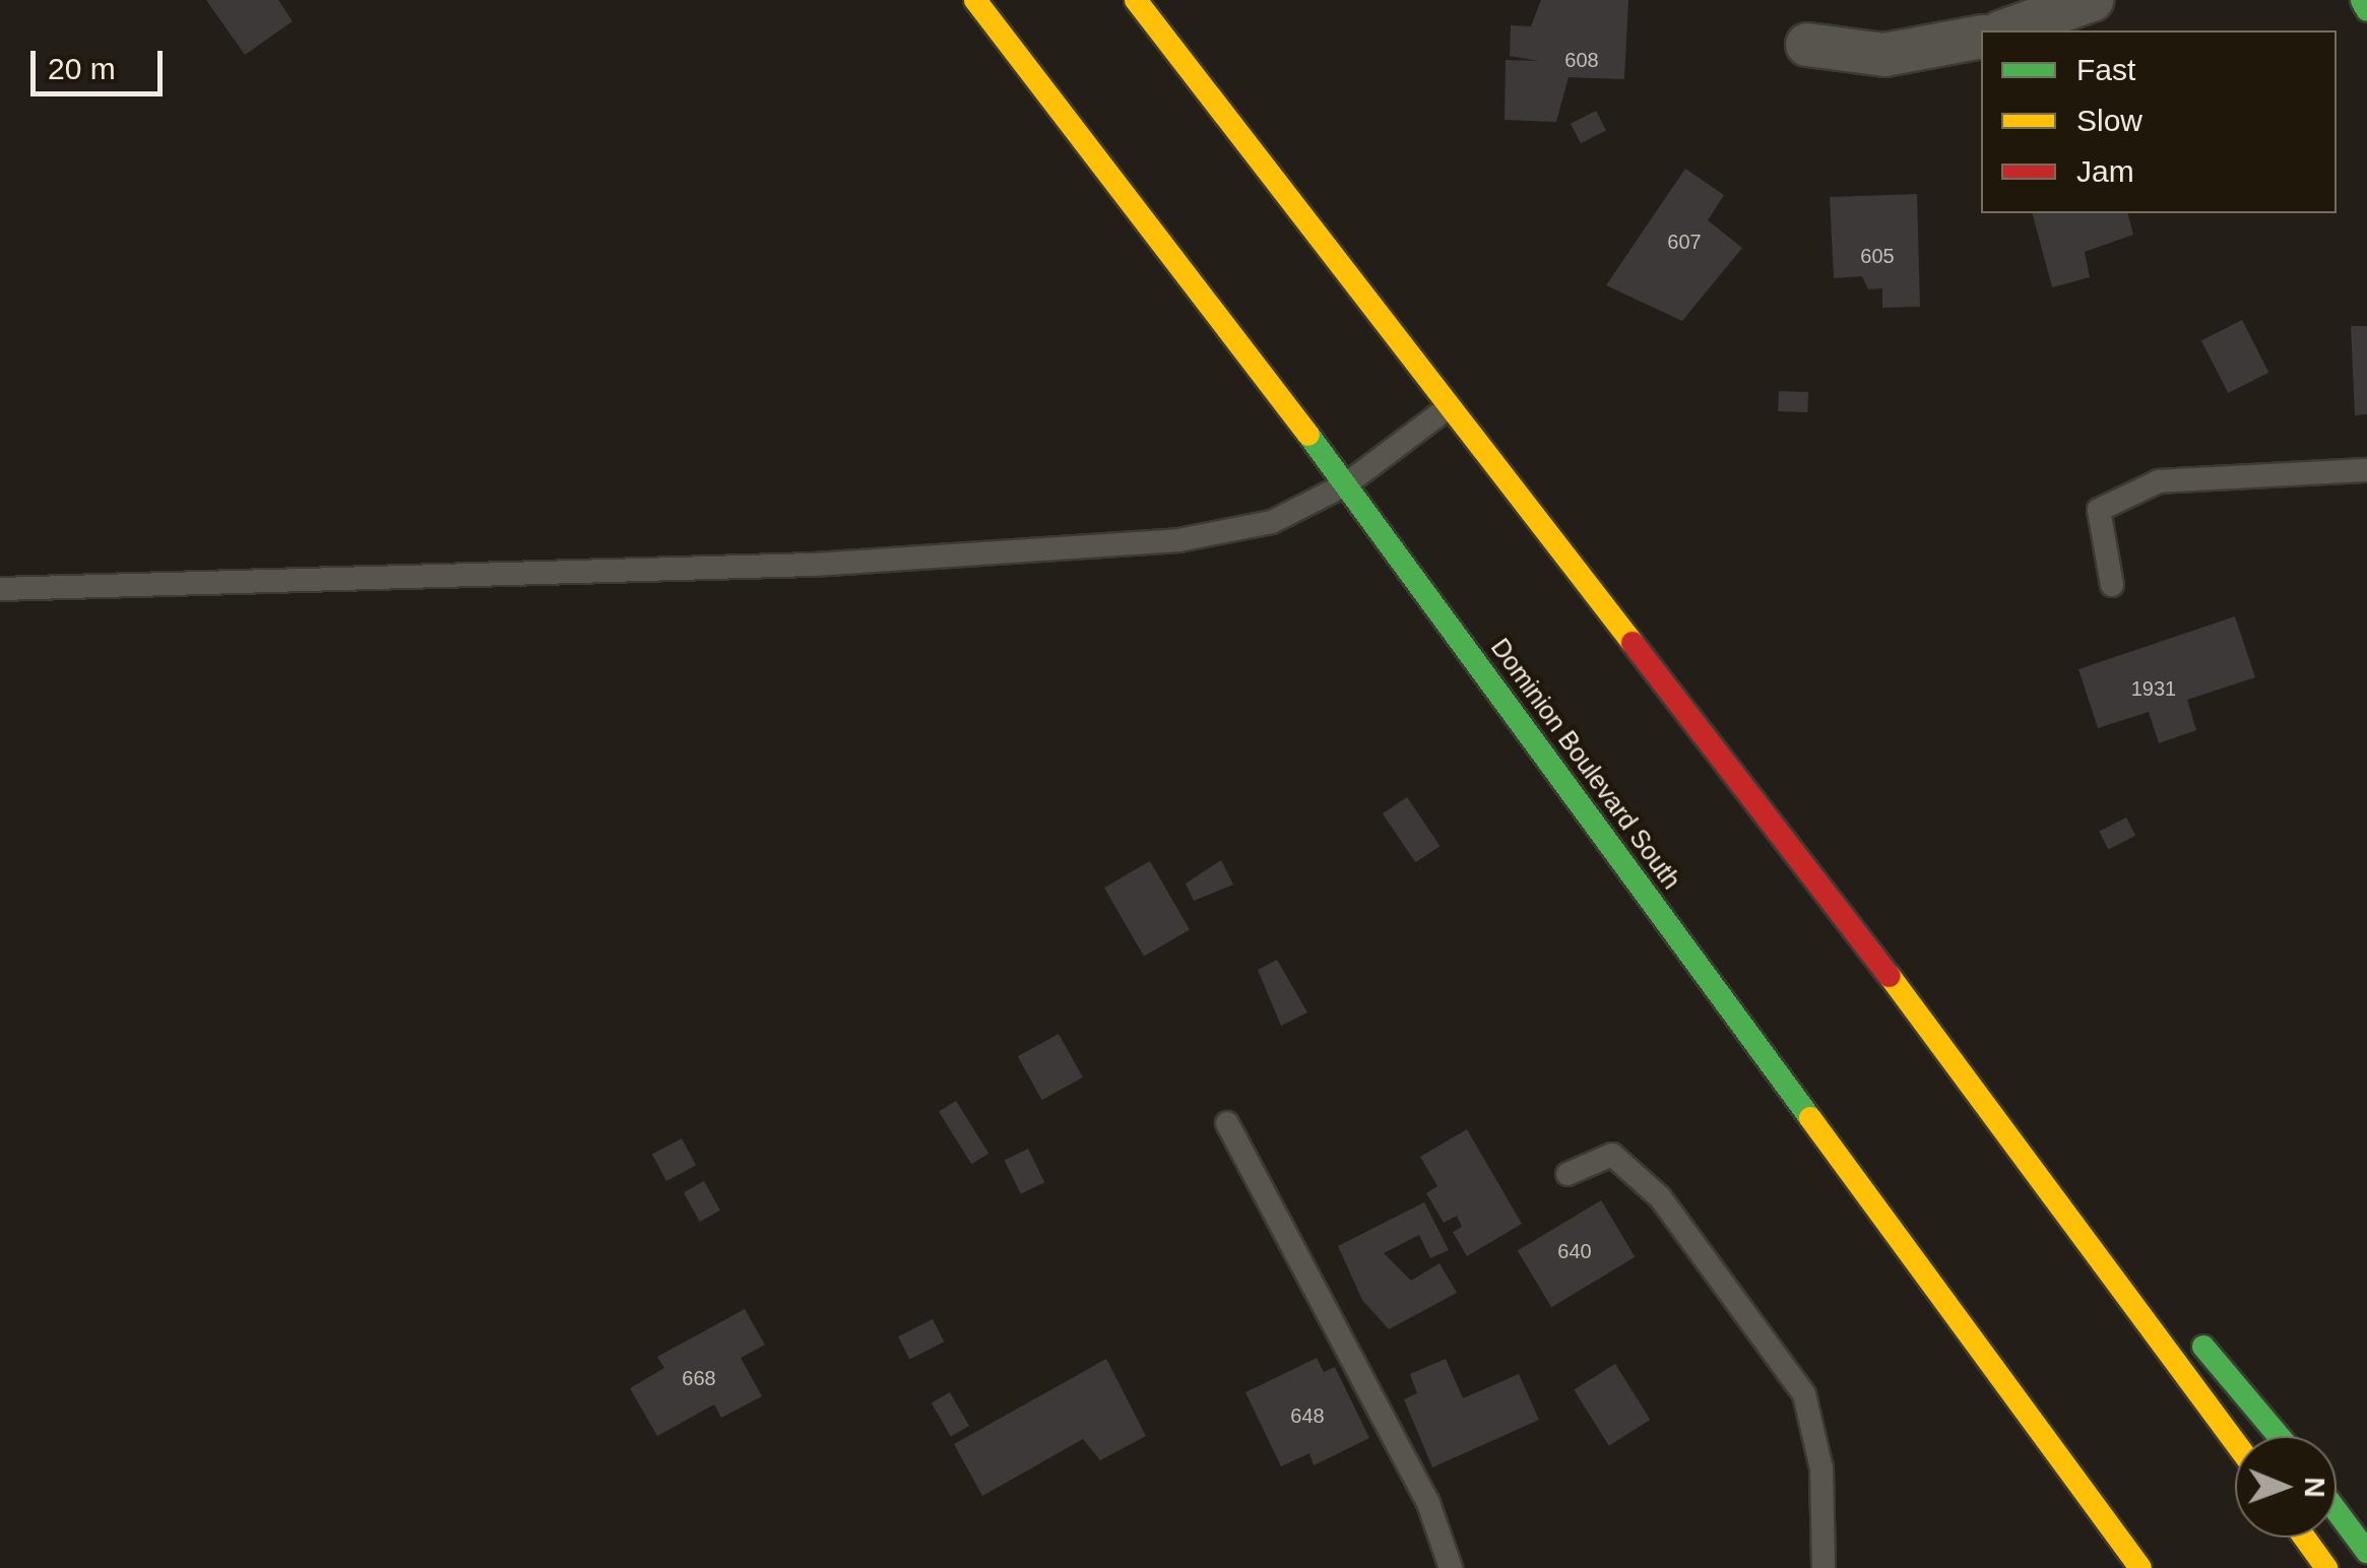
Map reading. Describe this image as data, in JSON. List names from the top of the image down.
{
  "streets": {
    "main road": ["Dominion Boulevard South"]
  },
  "house_numbers": [
    "608",
    "607",
    "605",
    "1931",
    "640",
    "668",
    "648"
  ],
  "legend": ["Fast", "Slow", "Jam"],
  "scale_bar": "20 m",
  "north": "right"
}
